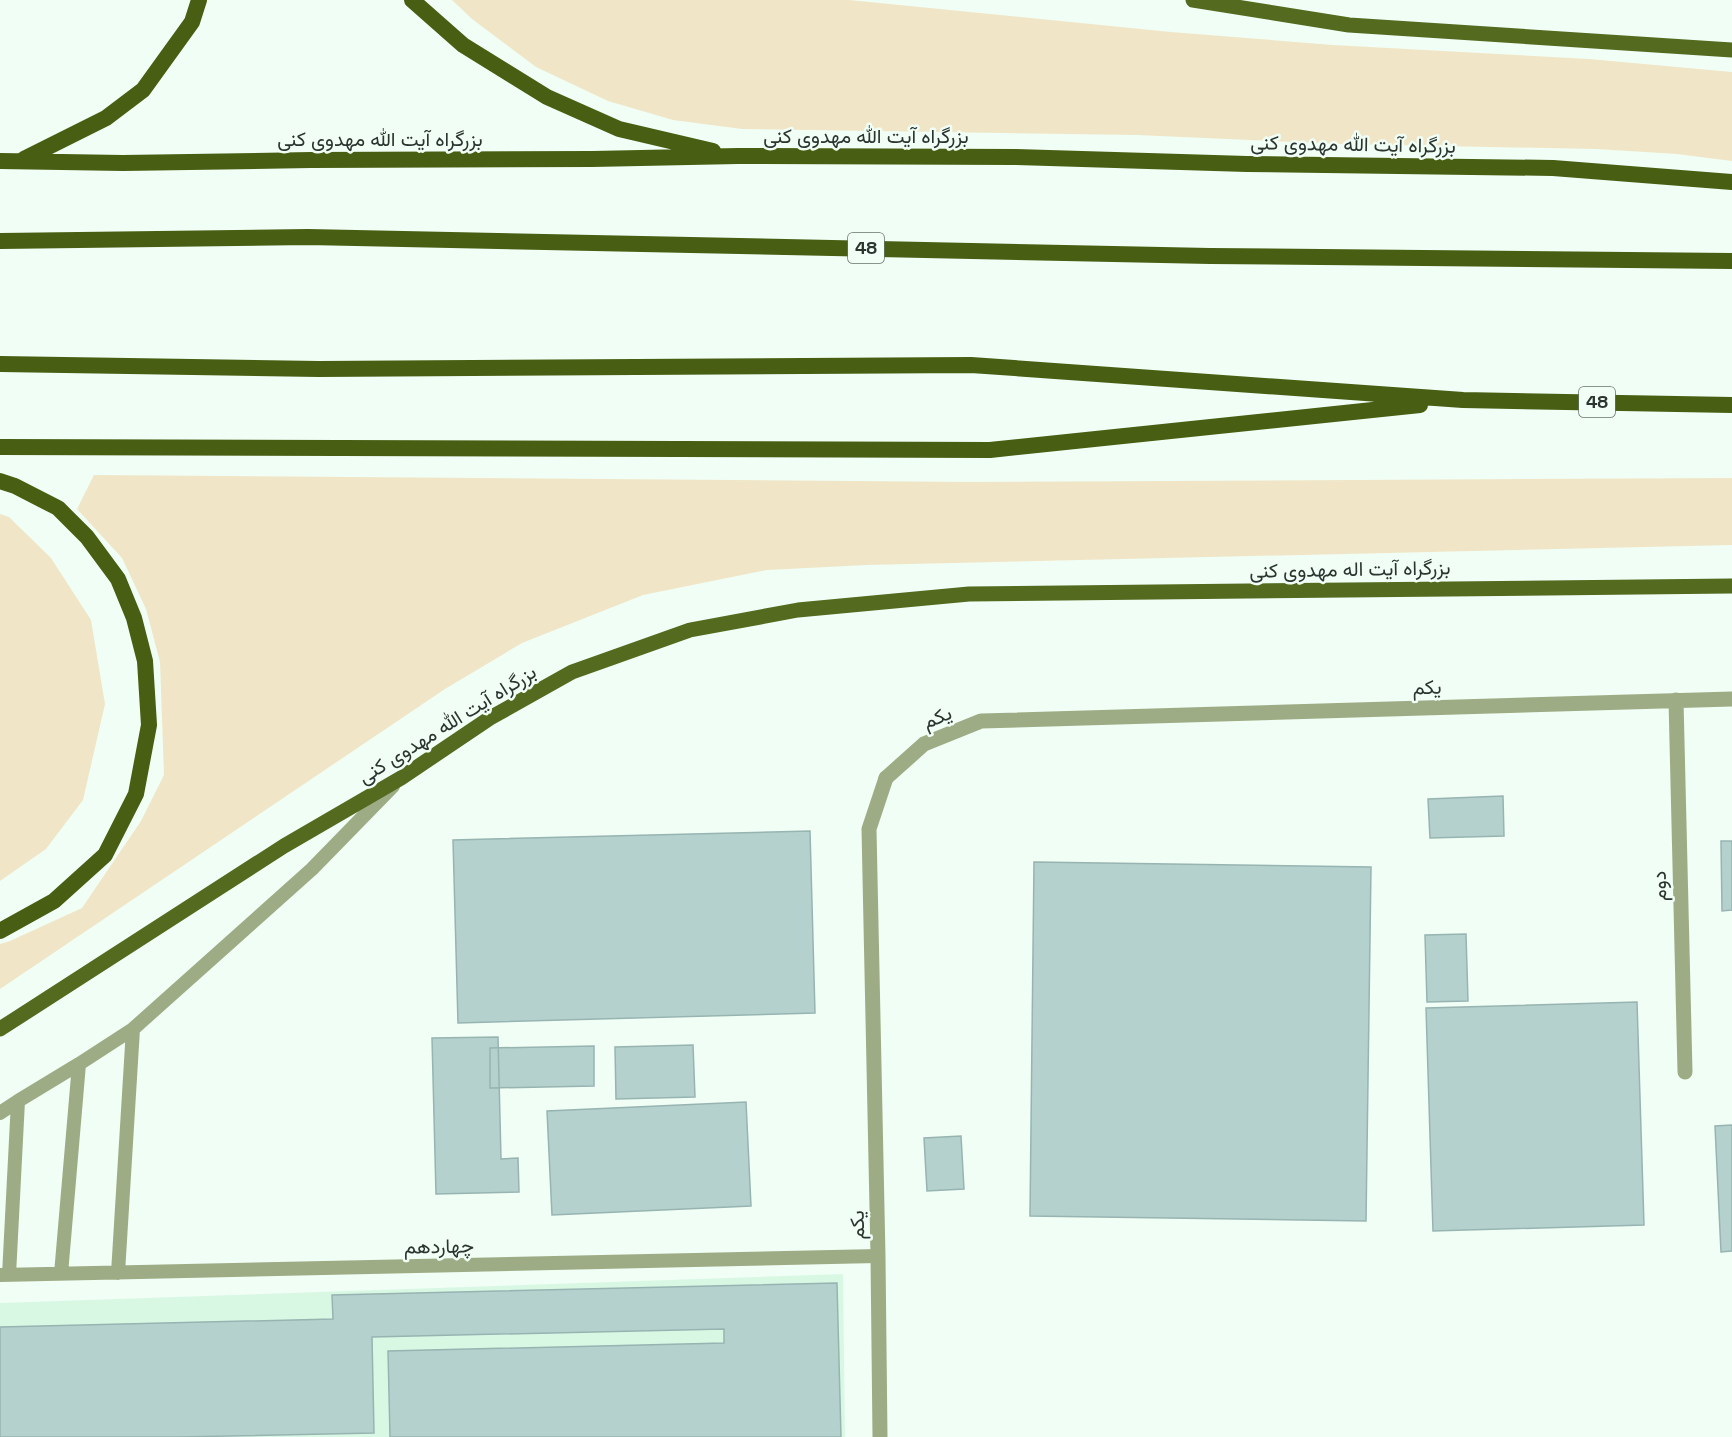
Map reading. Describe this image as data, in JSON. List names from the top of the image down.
{
  "streets": {
    "highway": ["بزرگراه آیت الله مهدوی کنی", "48"],
    "main road": ["بزرگراه آیت اله مهدوی کنی"],
    "street": ["یکم", "دوم"],
    "lane": ["چهاردهم"]
  },
  "crossings": [
    ["بزرگراه آیت الله مهدوی کنی", "بزرگراه آیت اله مهدوی کنی"],
    ["یکم", "دوم"],
    ["یکم", "چهاردهم"]
  ]
}
